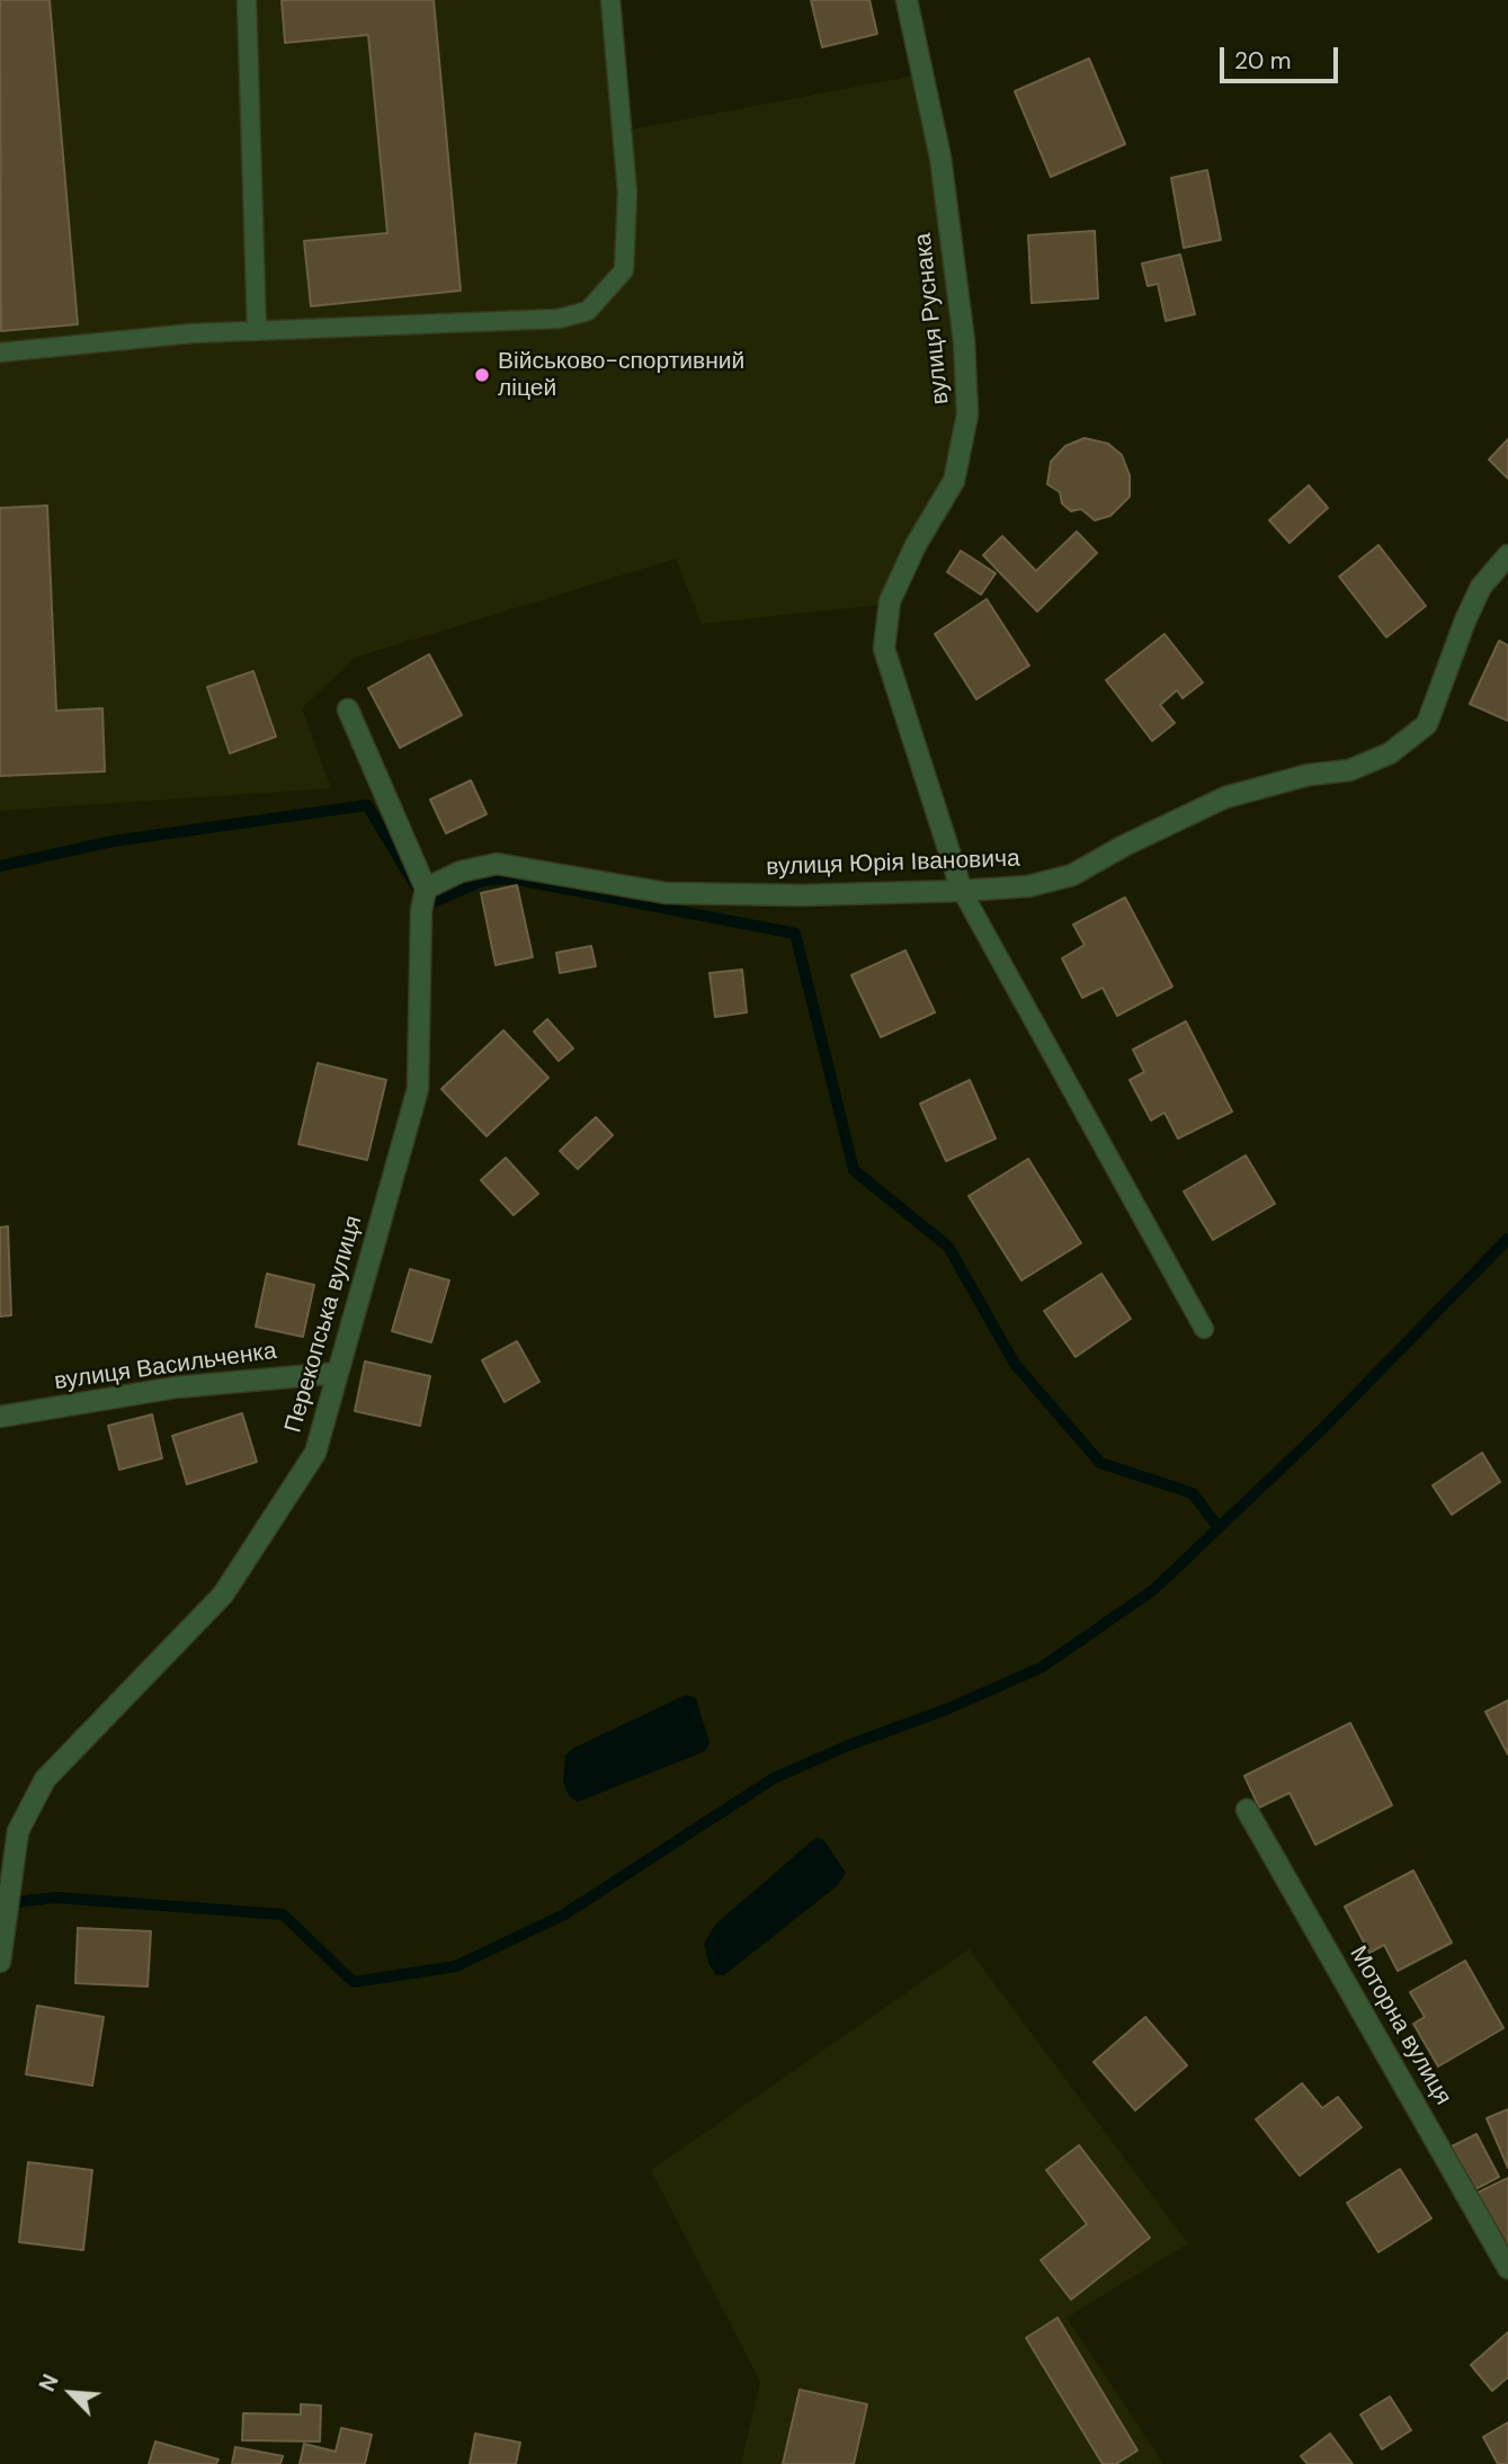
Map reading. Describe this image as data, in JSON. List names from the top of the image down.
{
  "streets": {
    "street": [
      "вулиця Руснака",
      "вулиця Юрія Івановича",
      "Перекопська вулиця",
      "вулиця Васильченка",
      "Моторна вулиця"
    ]
  },
  "crossings": [
    ["вулиця Руснака", "вулиця Юрія Івановича"],
    ["вулиця Юрія Івановича", "Перекопська вулиця"],
    ["Перекопська вулиця", "вулиця Васильченка"]
  ],
  "places": ["Військово-спортивний ліцей"],
  "scale_bar": "20 m",
  "north": "top left"
}
